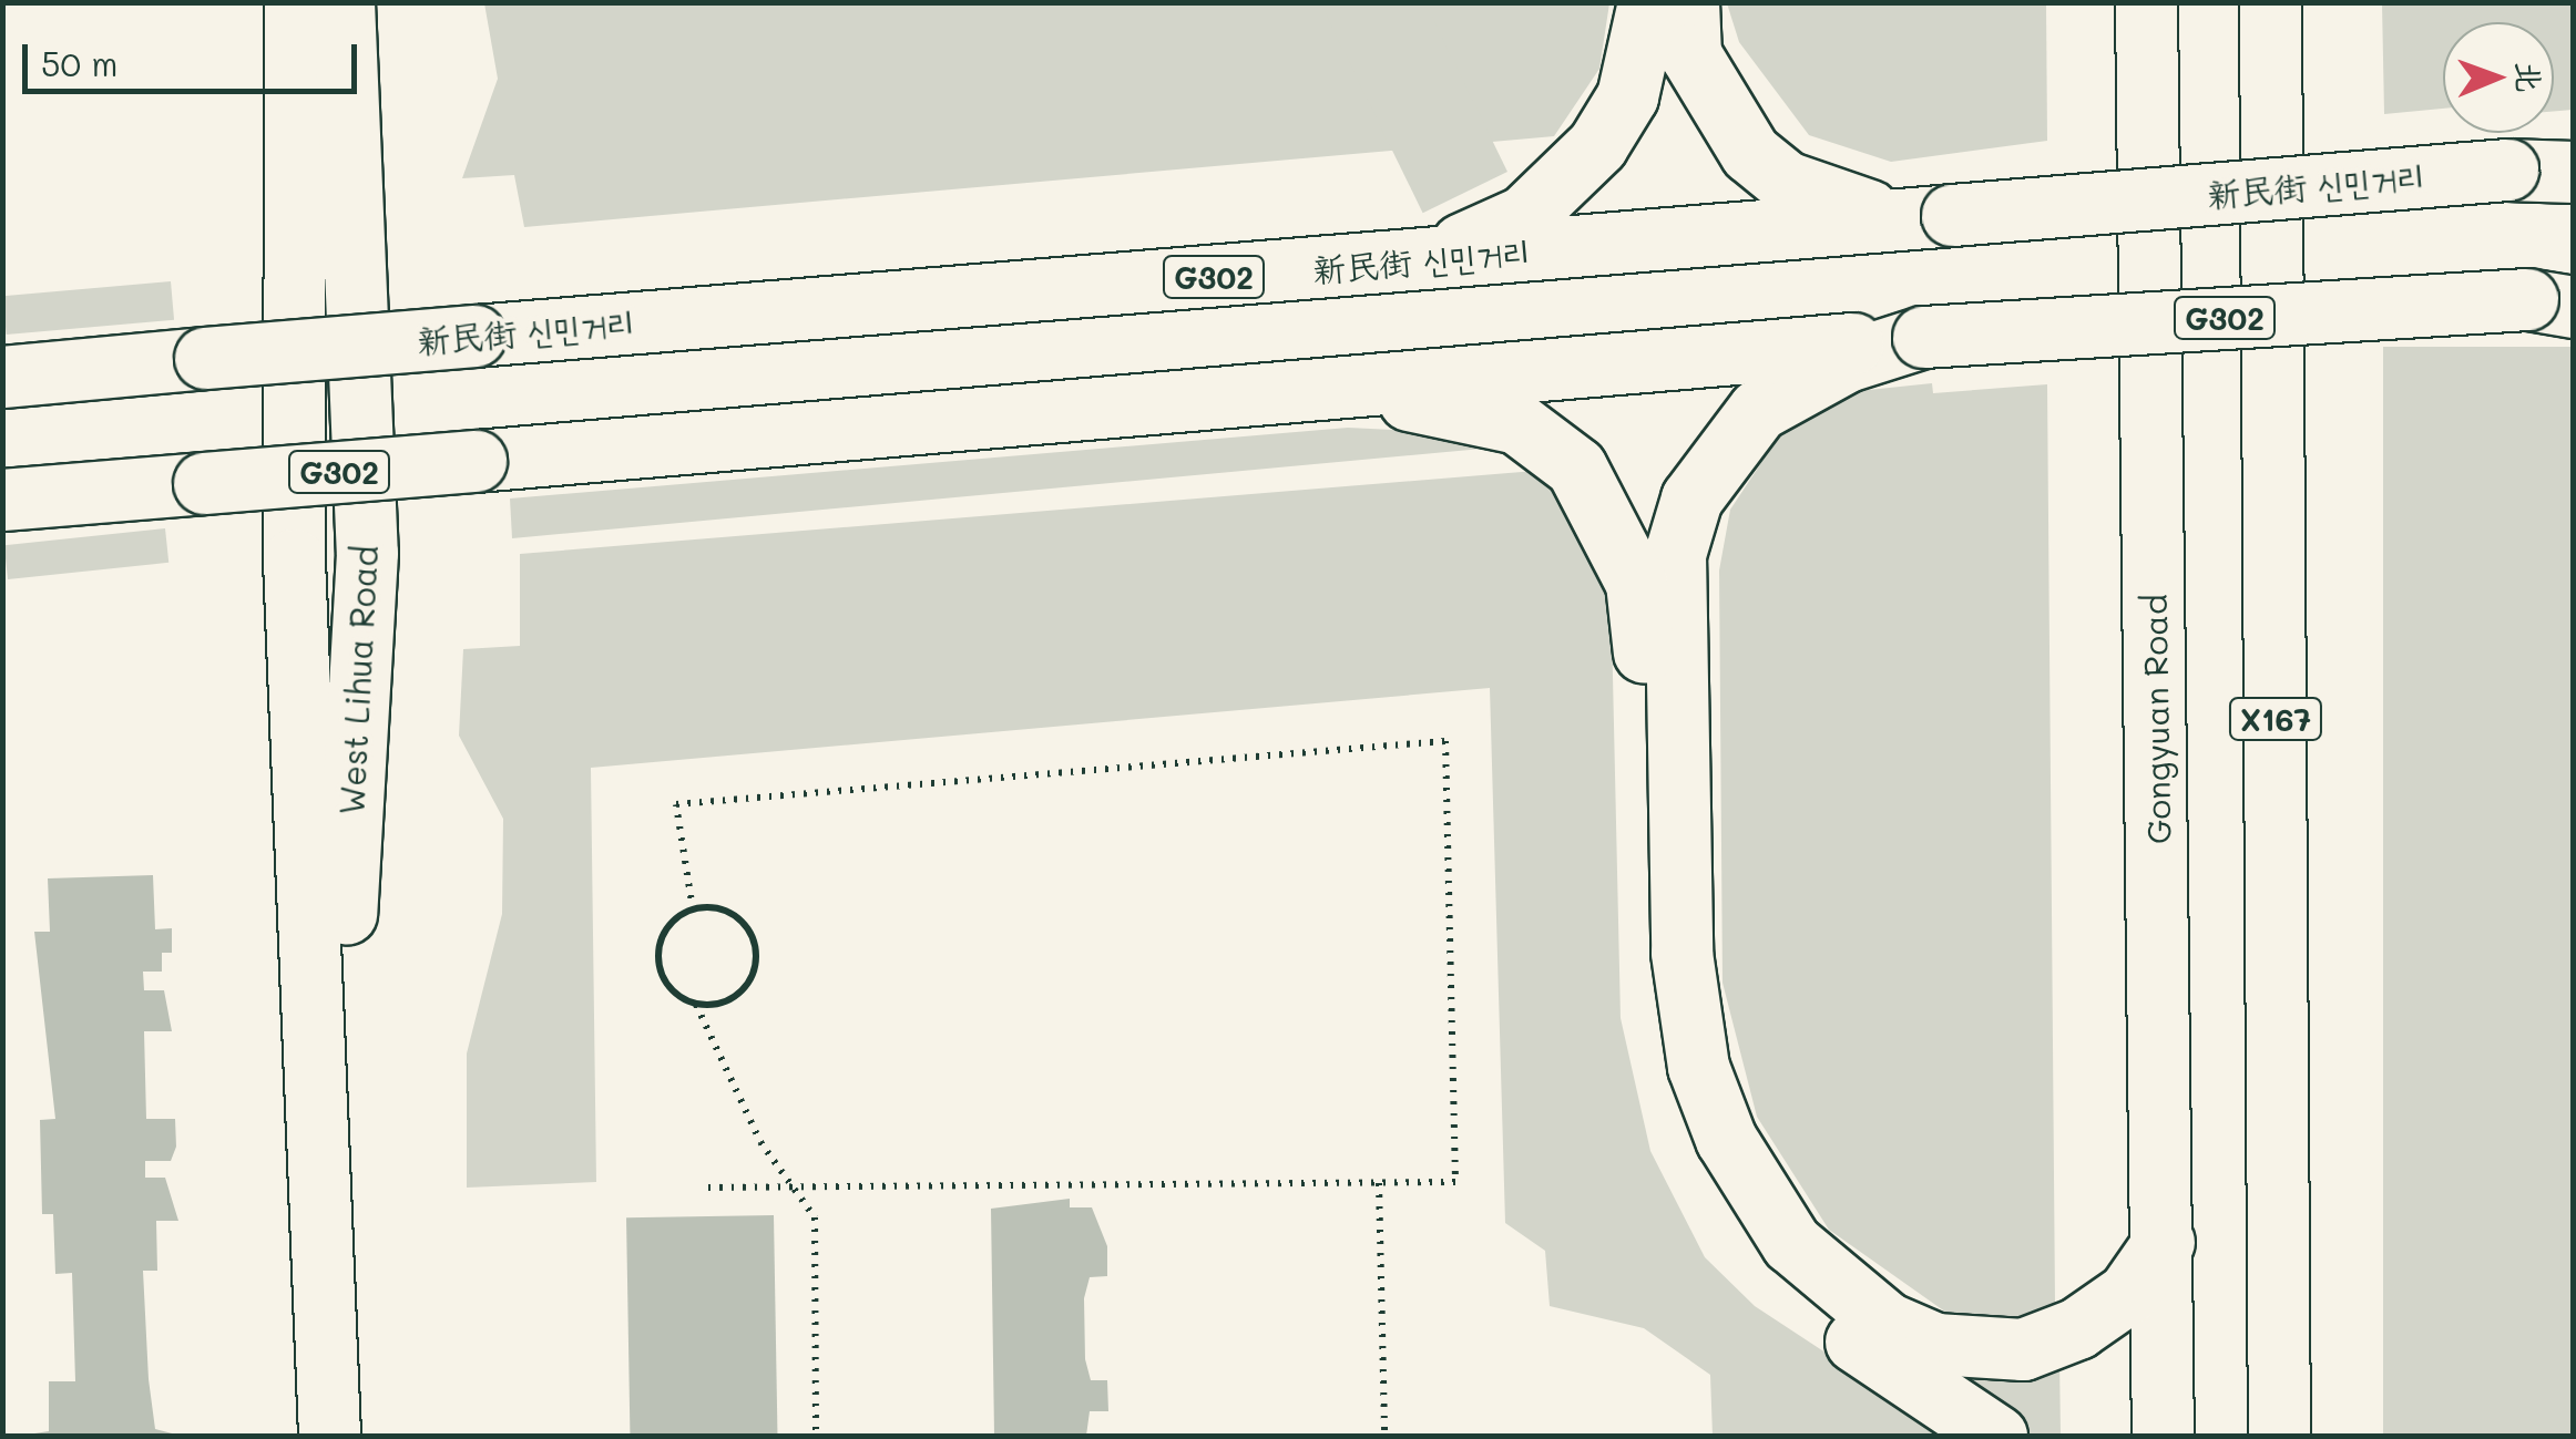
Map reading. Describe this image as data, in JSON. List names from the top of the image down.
{
  "streets": {
    "main road": [
      "新民街 신민거리",
      "G302",
      "West Lihua Road",
      "Gongyuan Road",
      "X167"
    ]
  },
  "scale_bar": "50 m",
  "north": "right"
}
